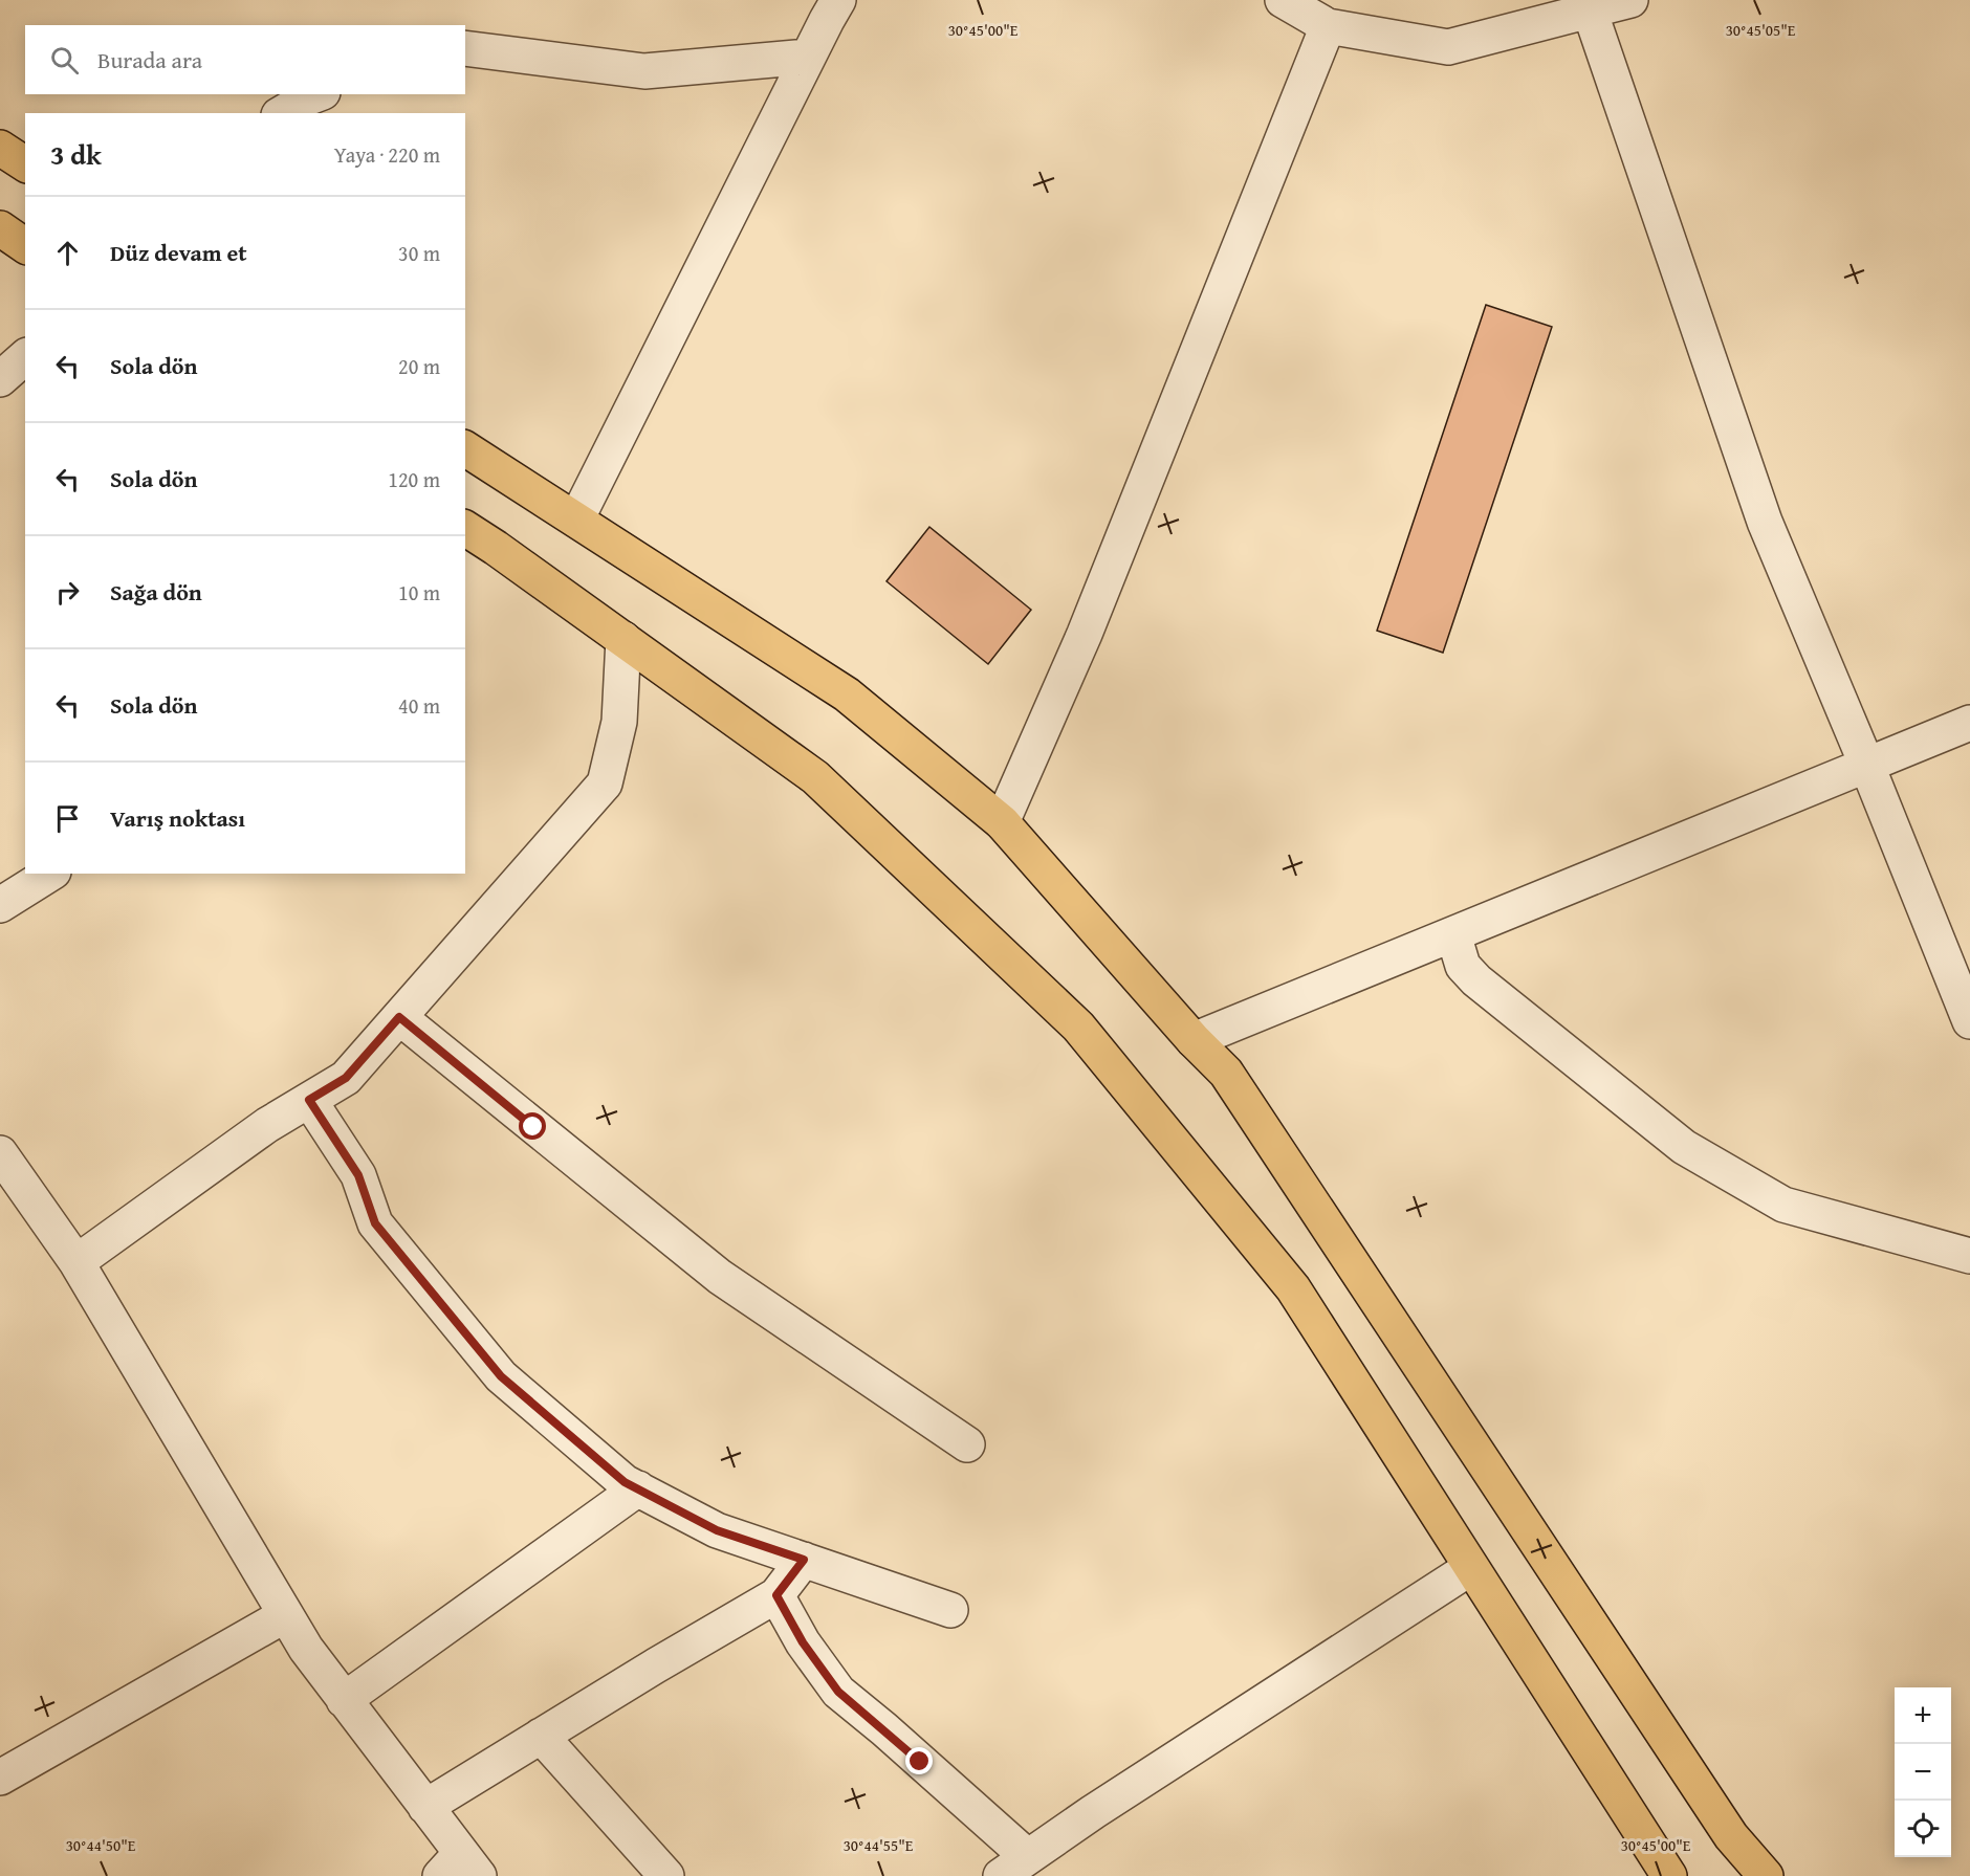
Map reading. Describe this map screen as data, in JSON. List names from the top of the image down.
{
  "page": {
    "search": "Burada ara",
    "heading": ["3 dk", "Yaya · 220 m"],
    "list": [
      ["Düz devam et", "30 m"],
      ["Sola dön", "20 m"],
      ["Sola dön", "120 m"],
      ["Sağa dön", "10 m"],
      ["Sola dön", "40 m"],
      "Varış noktası"
    ],
    "map_buttons": ["+", "−"]
  },
  "coordinates": [
    "30°45'00\"E",
    "30°45'05\"E",
    "30°44'50\"E",
    "30°44'55\"E"
  ]
}
